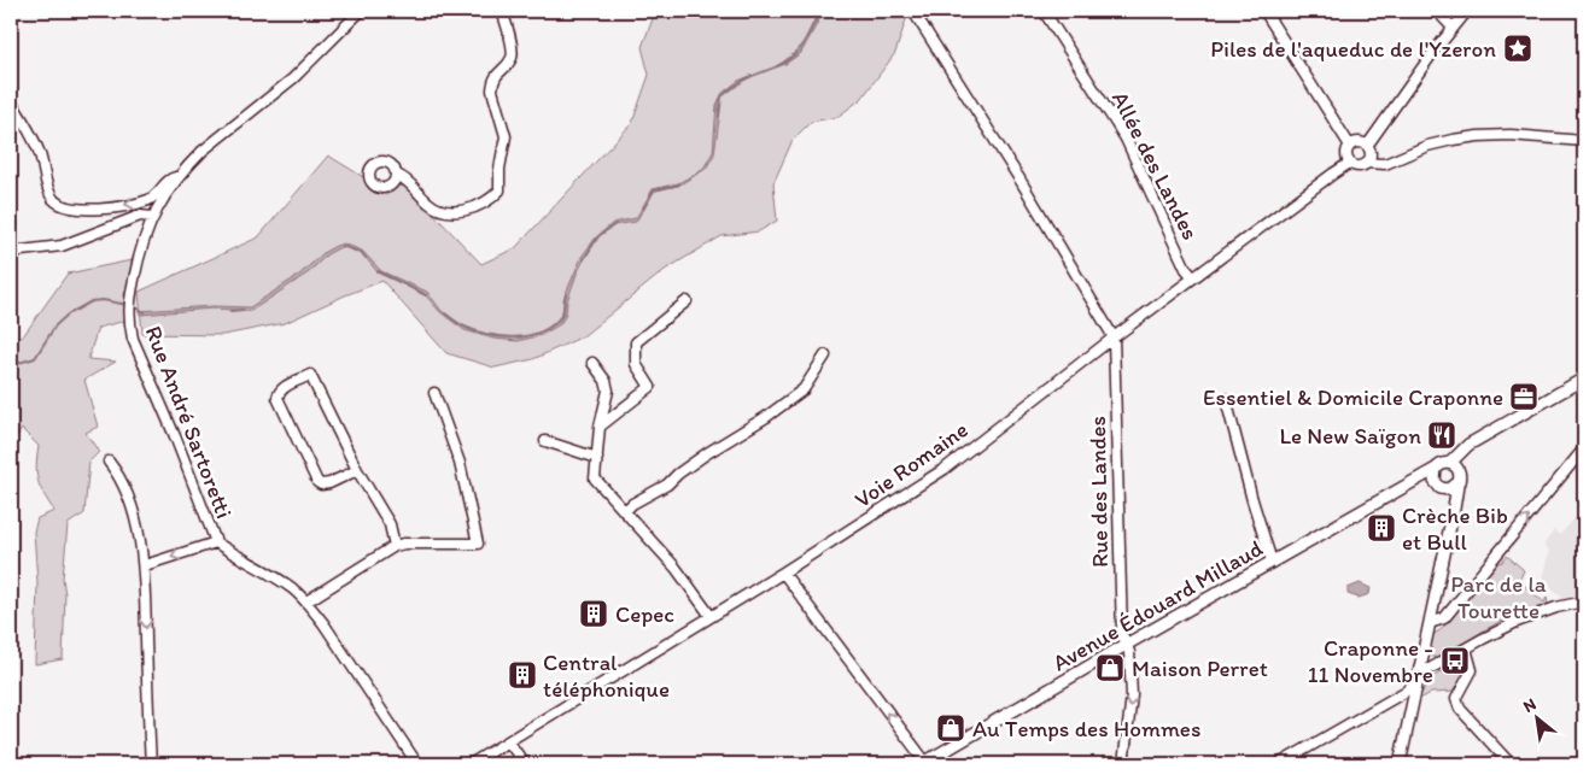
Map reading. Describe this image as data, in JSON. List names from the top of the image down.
{
  "streets": {
    "main road": ["Avenue Édouard Millaud"],
    "street": [
      "Allée des Landes",
      "Rue André Sartoretti",
      "Voie Romaine",
      "Rue des Landes"
    ]
  },
  "crossings": [
    ["Allée des Landes", "Voie Romaine"],
    ["Voie Romaine", "Rue des Landes"],
    ["Rue des Landes", "Avenue Édouard Millaud"]
  ],
  "parks": ["Parc de la Tourette"],
  "places": {
    "place": ["Piles de l'aqueduc de l'Yzeron"],
    "office": ["Essentiel & Domicile Craponne"],
    "restaurant": ["Le New Saïgon"],
    "building": ["Crèche Bib et Bull", "Cepec", "Central téléphonique"],
    "bus stop": ["Craponne - 11 Novembre"],
    "shop": ["Maison Perret", "Au Temps des Hommes"]
  },
  "north": "top left"
}
